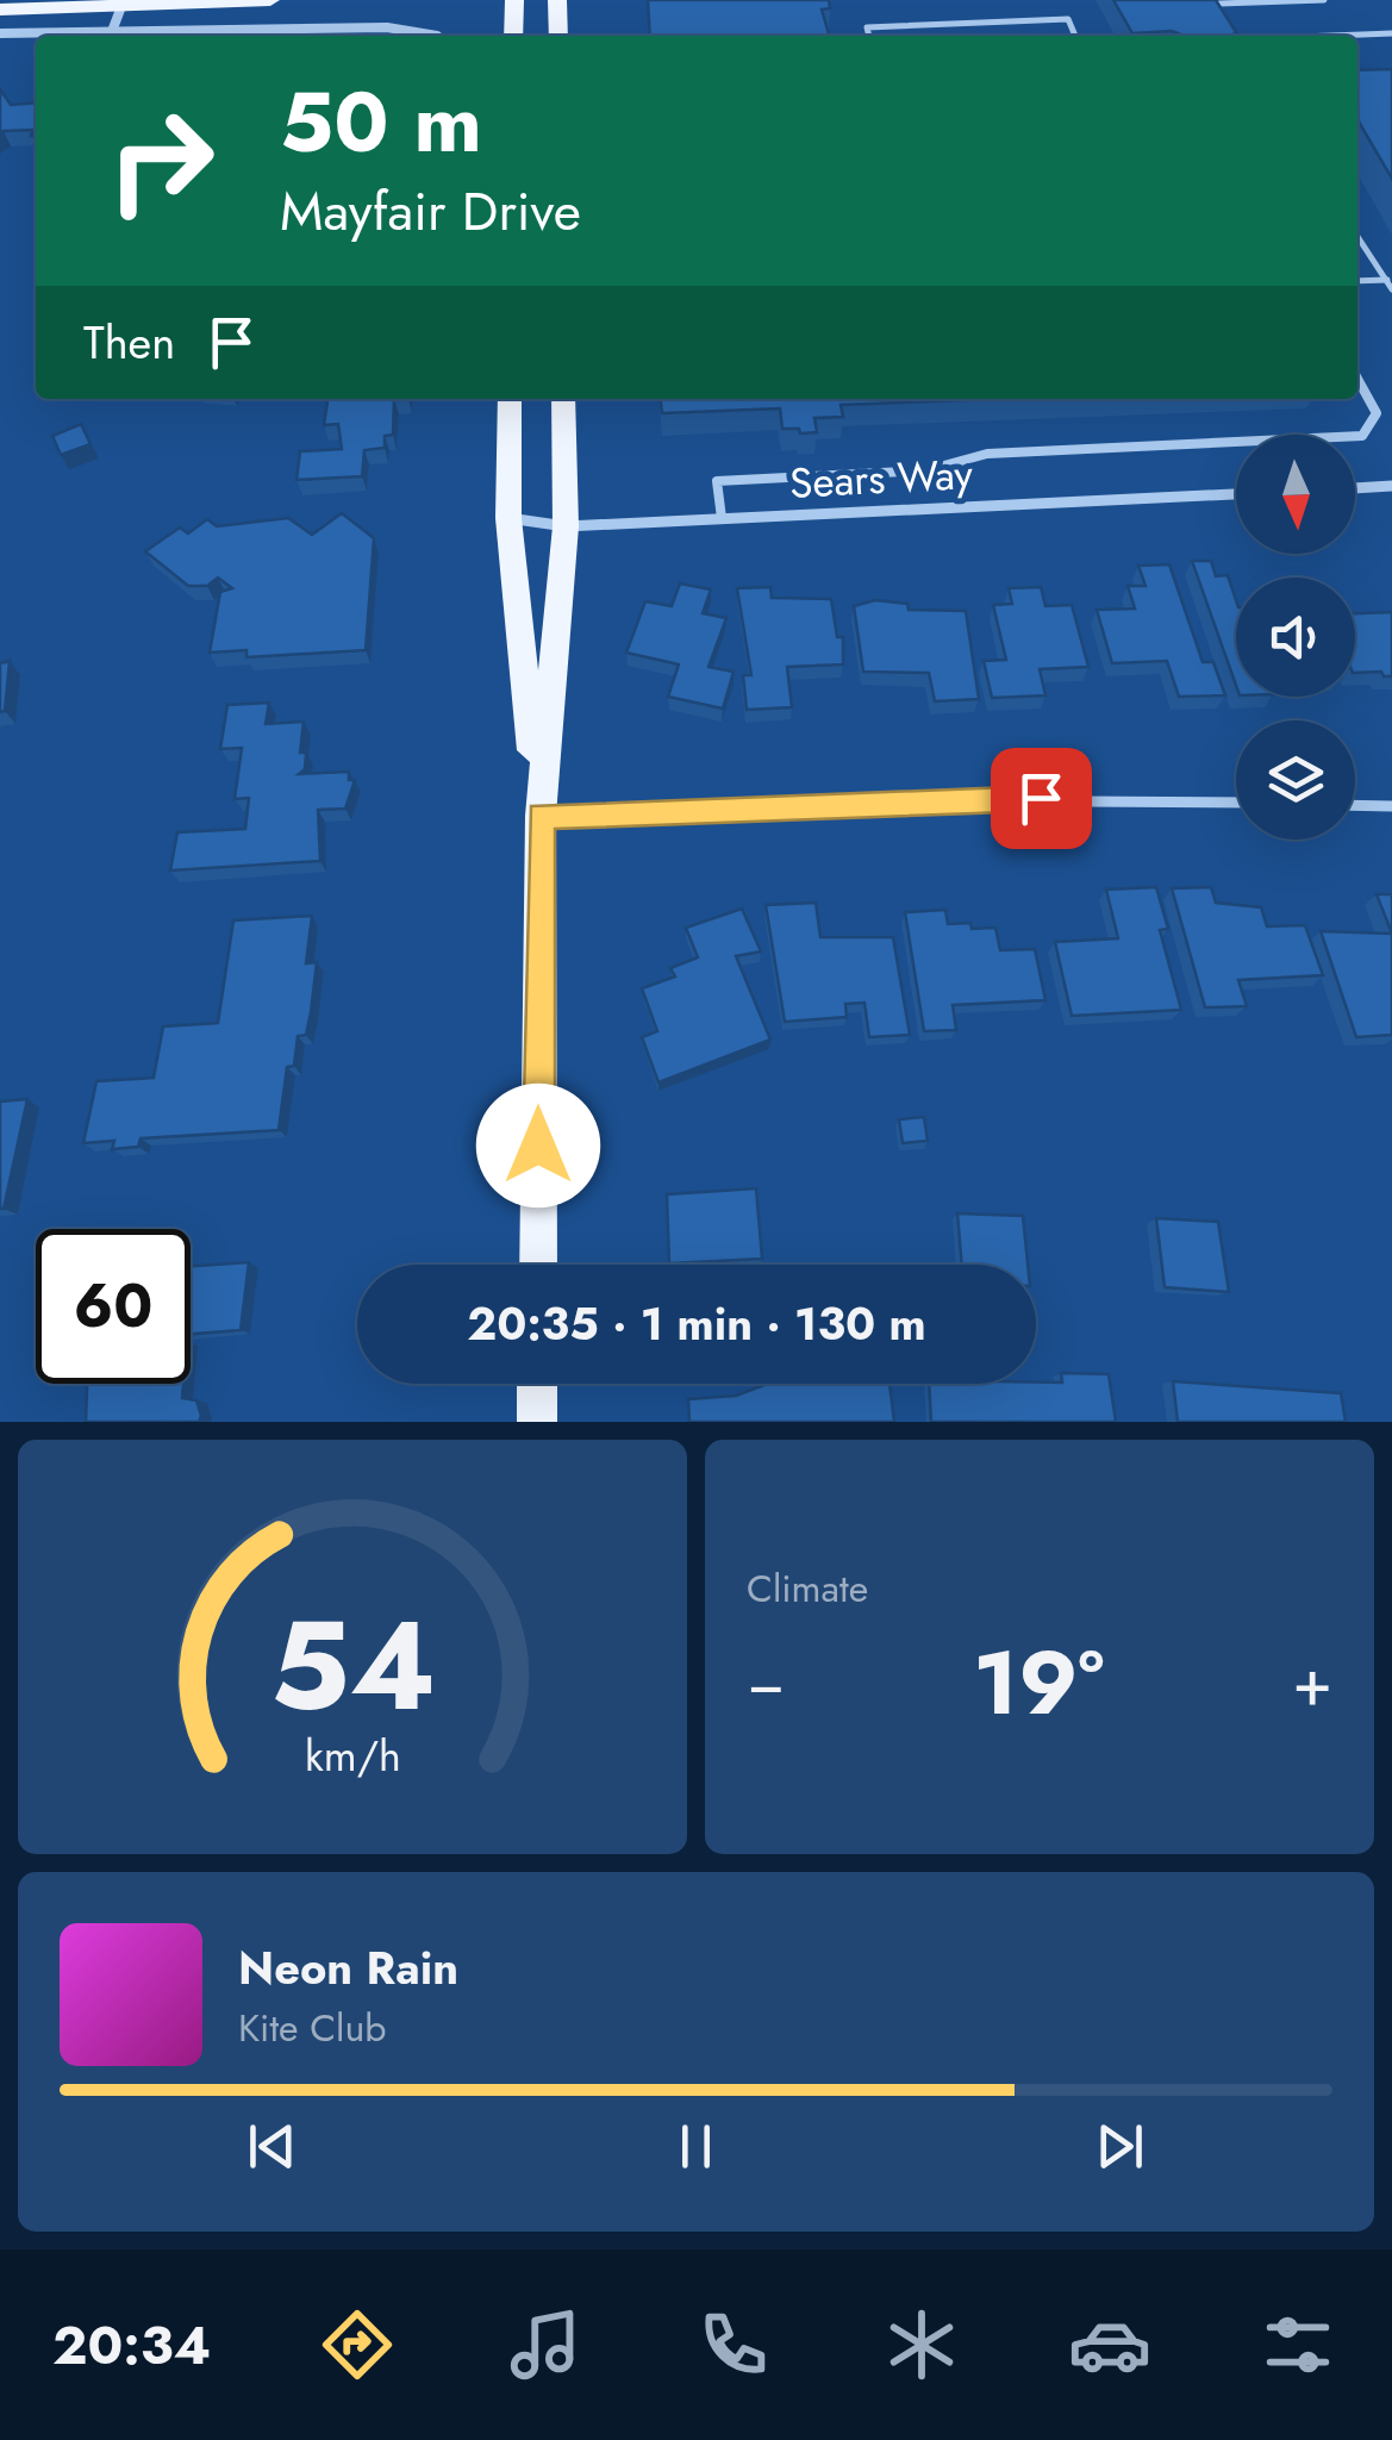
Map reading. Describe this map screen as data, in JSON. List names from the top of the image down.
{
  "streets": {
    "street": ["Sears Way"]
  },
  "north": "bottom",
  "page": {
    "turn": ["50 m", "Mayfair Drive"],
    "then": "Then",
    "limit": "60",
    "trip": "20:35 · 1 min · 130 m",
    "tile": "Climate",
    "heat": ["−", "19°", "+"],
    "song": ["Neon Rain", "Kite Club"],
    "tabs": "20:34",
    "gauge": ["54", "km/h"]
  }
}
